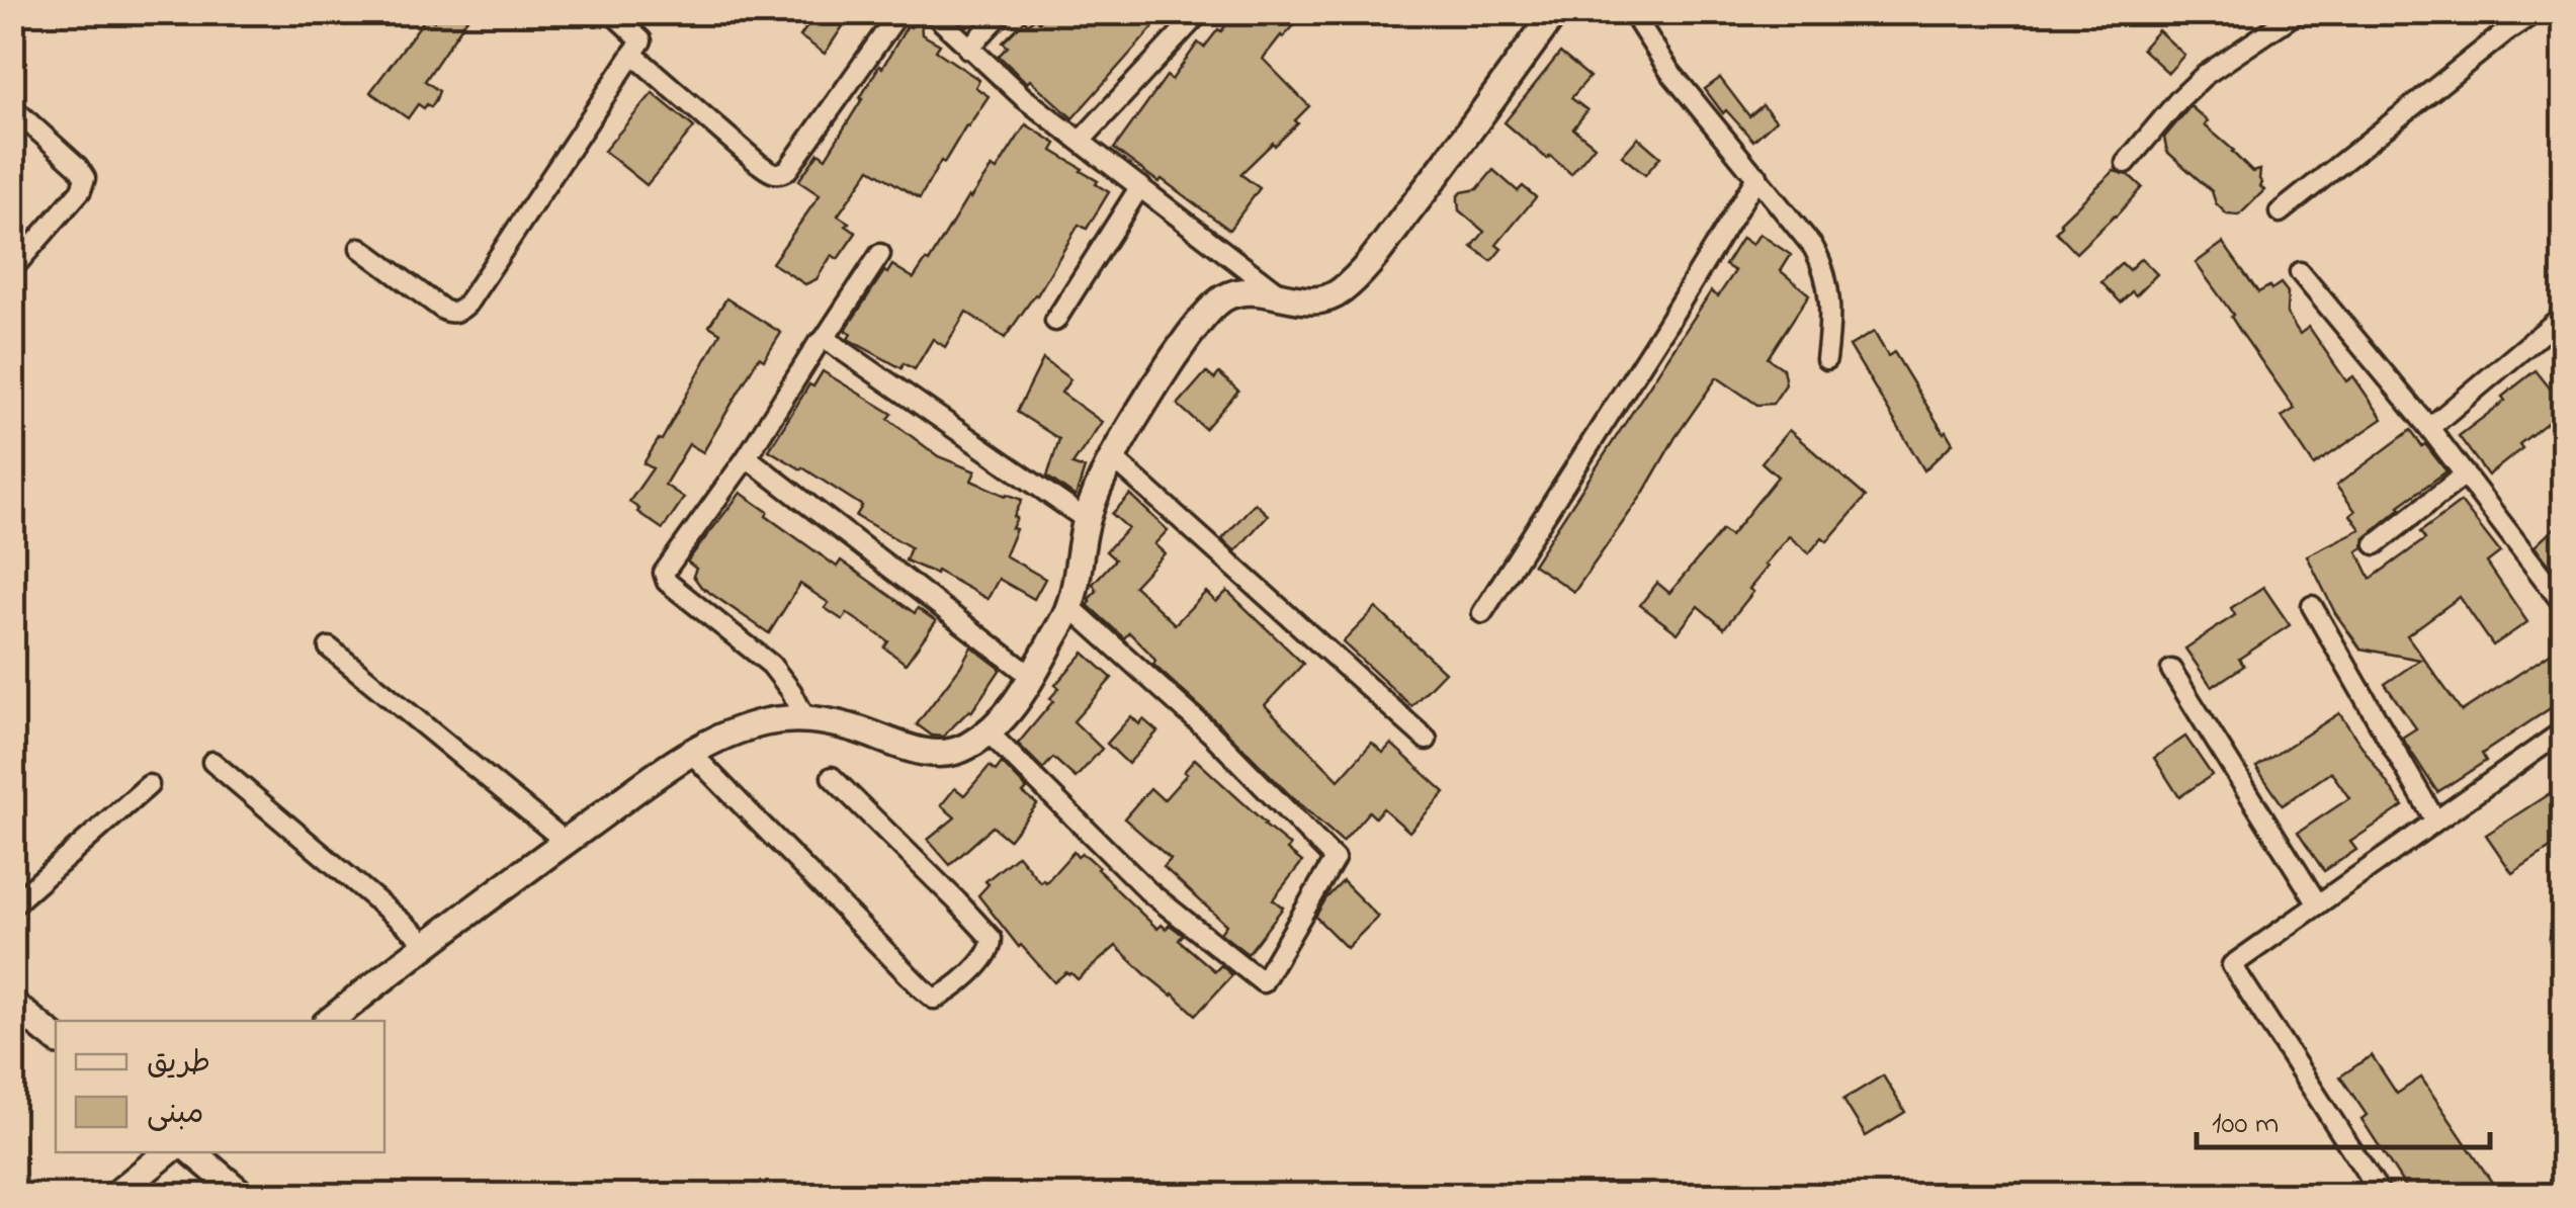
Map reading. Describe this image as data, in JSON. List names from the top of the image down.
{
  "legend": ["طريق", "مبنى"],
  "scale_bar": "100 m"
}
